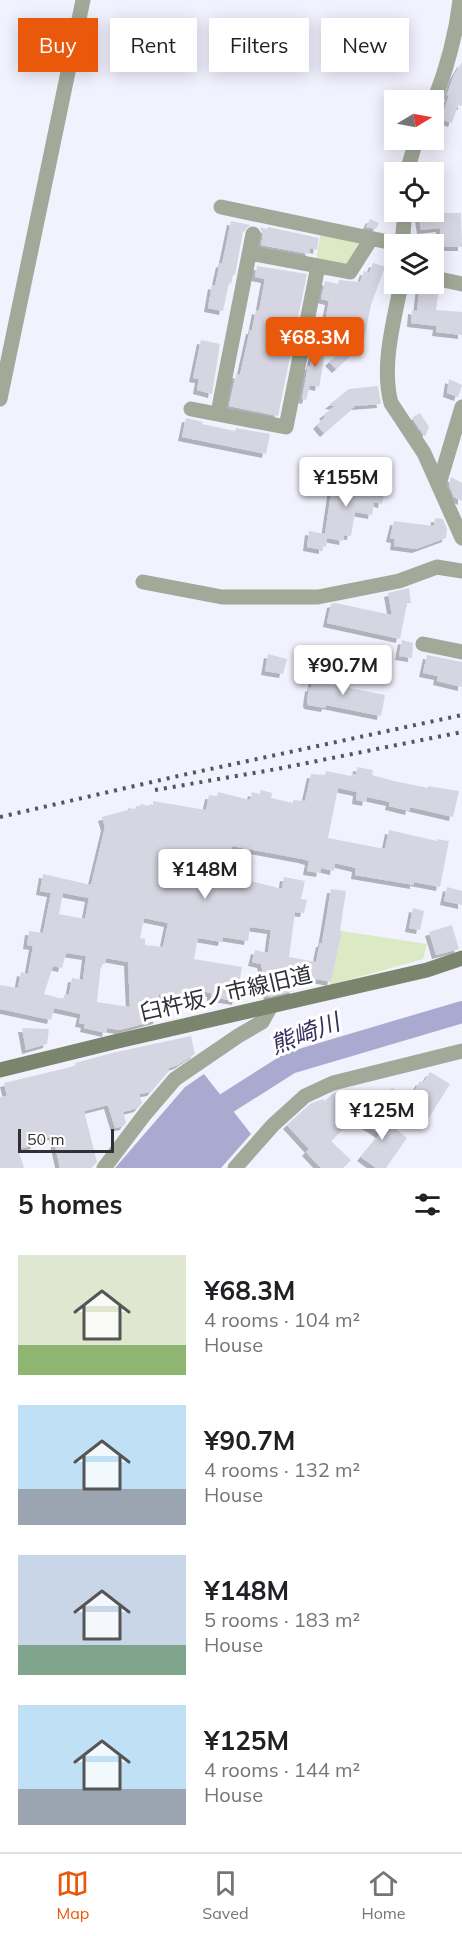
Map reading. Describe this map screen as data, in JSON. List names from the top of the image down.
{
  "streets": {
    "street": ["臼杵坂ノ市線旧道"]
  },
  "water": ["熊崎川"],
  "scale_bar": "50 m",
  "north": "right",
  "page": {
    "chip": [
      "Buy",
      "Rent",
      "Filters",
      "New"
    ],
    "price": [
      "¥68.3M",
      "¥155M",
      "¥90.7M",
      "¥148M",
      "¥125M"
    ],
    "scale": "50 m",
    "heading": "5 homes",
    "list": [
      {
        "name": "¥68.3M",
        "note": "4 rooms · 104 m² · House"
      },
      {
        "name": "¥90.7M",
        "note": "4 rooms · 132 m² · House"
      },
      {
        "name": "¥148M",
        "note": "5 rooms · 183 m² · House"
      },
      {
        "name": "¥125M",
        "note": "4 rooms · 144 m² · House"
      }
    ],
    "tabs": ["Map", "Saved", "Home"]
  }
}
